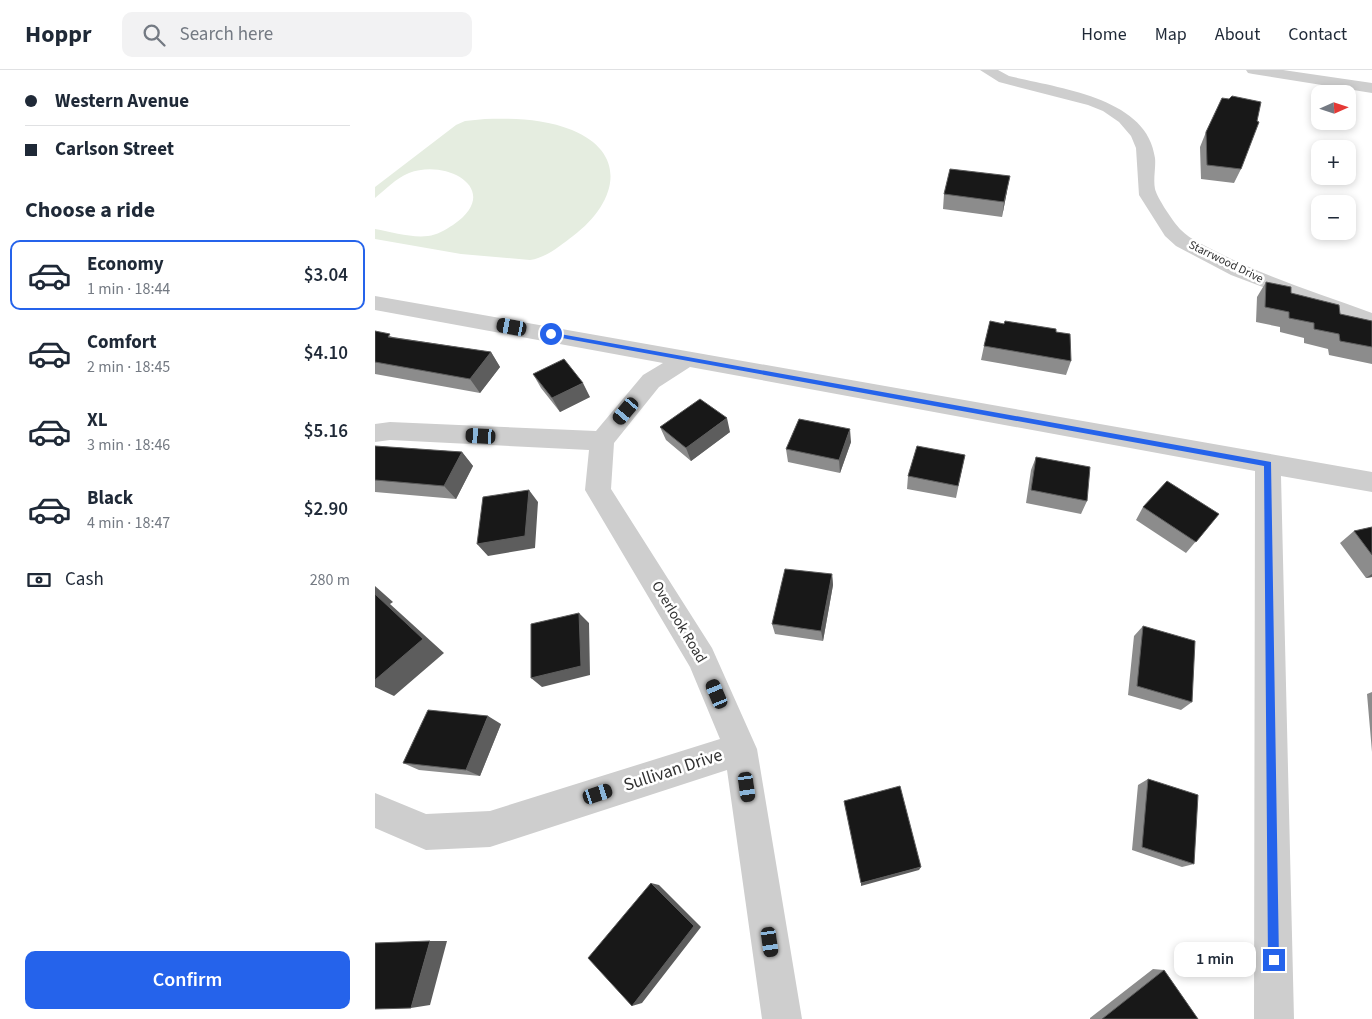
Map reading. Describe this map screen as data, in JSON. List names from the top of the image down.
{
  "streets": {
    "street": ["Starrwood Drive", "Overlook Road", "Sullivan Drive"]
  },
  "crossings": [
    ["Overlook Road", "Sullivan Drive"]
  ],
  "north": "right",
  "page": {
    "header": "Hoppr",
    "search": "Search here",
    "nav": [
      "Home",
      "Map",
      "About",
      "Contact"
    ],
    "banner": ["Western Avenue", "Carlson Street"],
    "map_buttons": ["+", "−"],
    "heading": "Choose a ride",
    "list": [
      {
        "name": "Economy",
        "note": "1 min · 18:44",
        "value": "$3.04"
      },
      {
        "name": "Comfort",
        "note": "2 min · 18:45",
        "value": "$4.10"
      },
      {
        "name": "XL",
        "note": "3 min · 18:46",
        "value": "$5.16"
      },
      {
        "name": "Black",
        "note": "4 min · 18:47",
        "value": "$2.90"
      }
    ],
    "pay": ["Cash", "280 m"],
    "buttons": "Confirm",
    "bubble": "1 min"
  }
}
